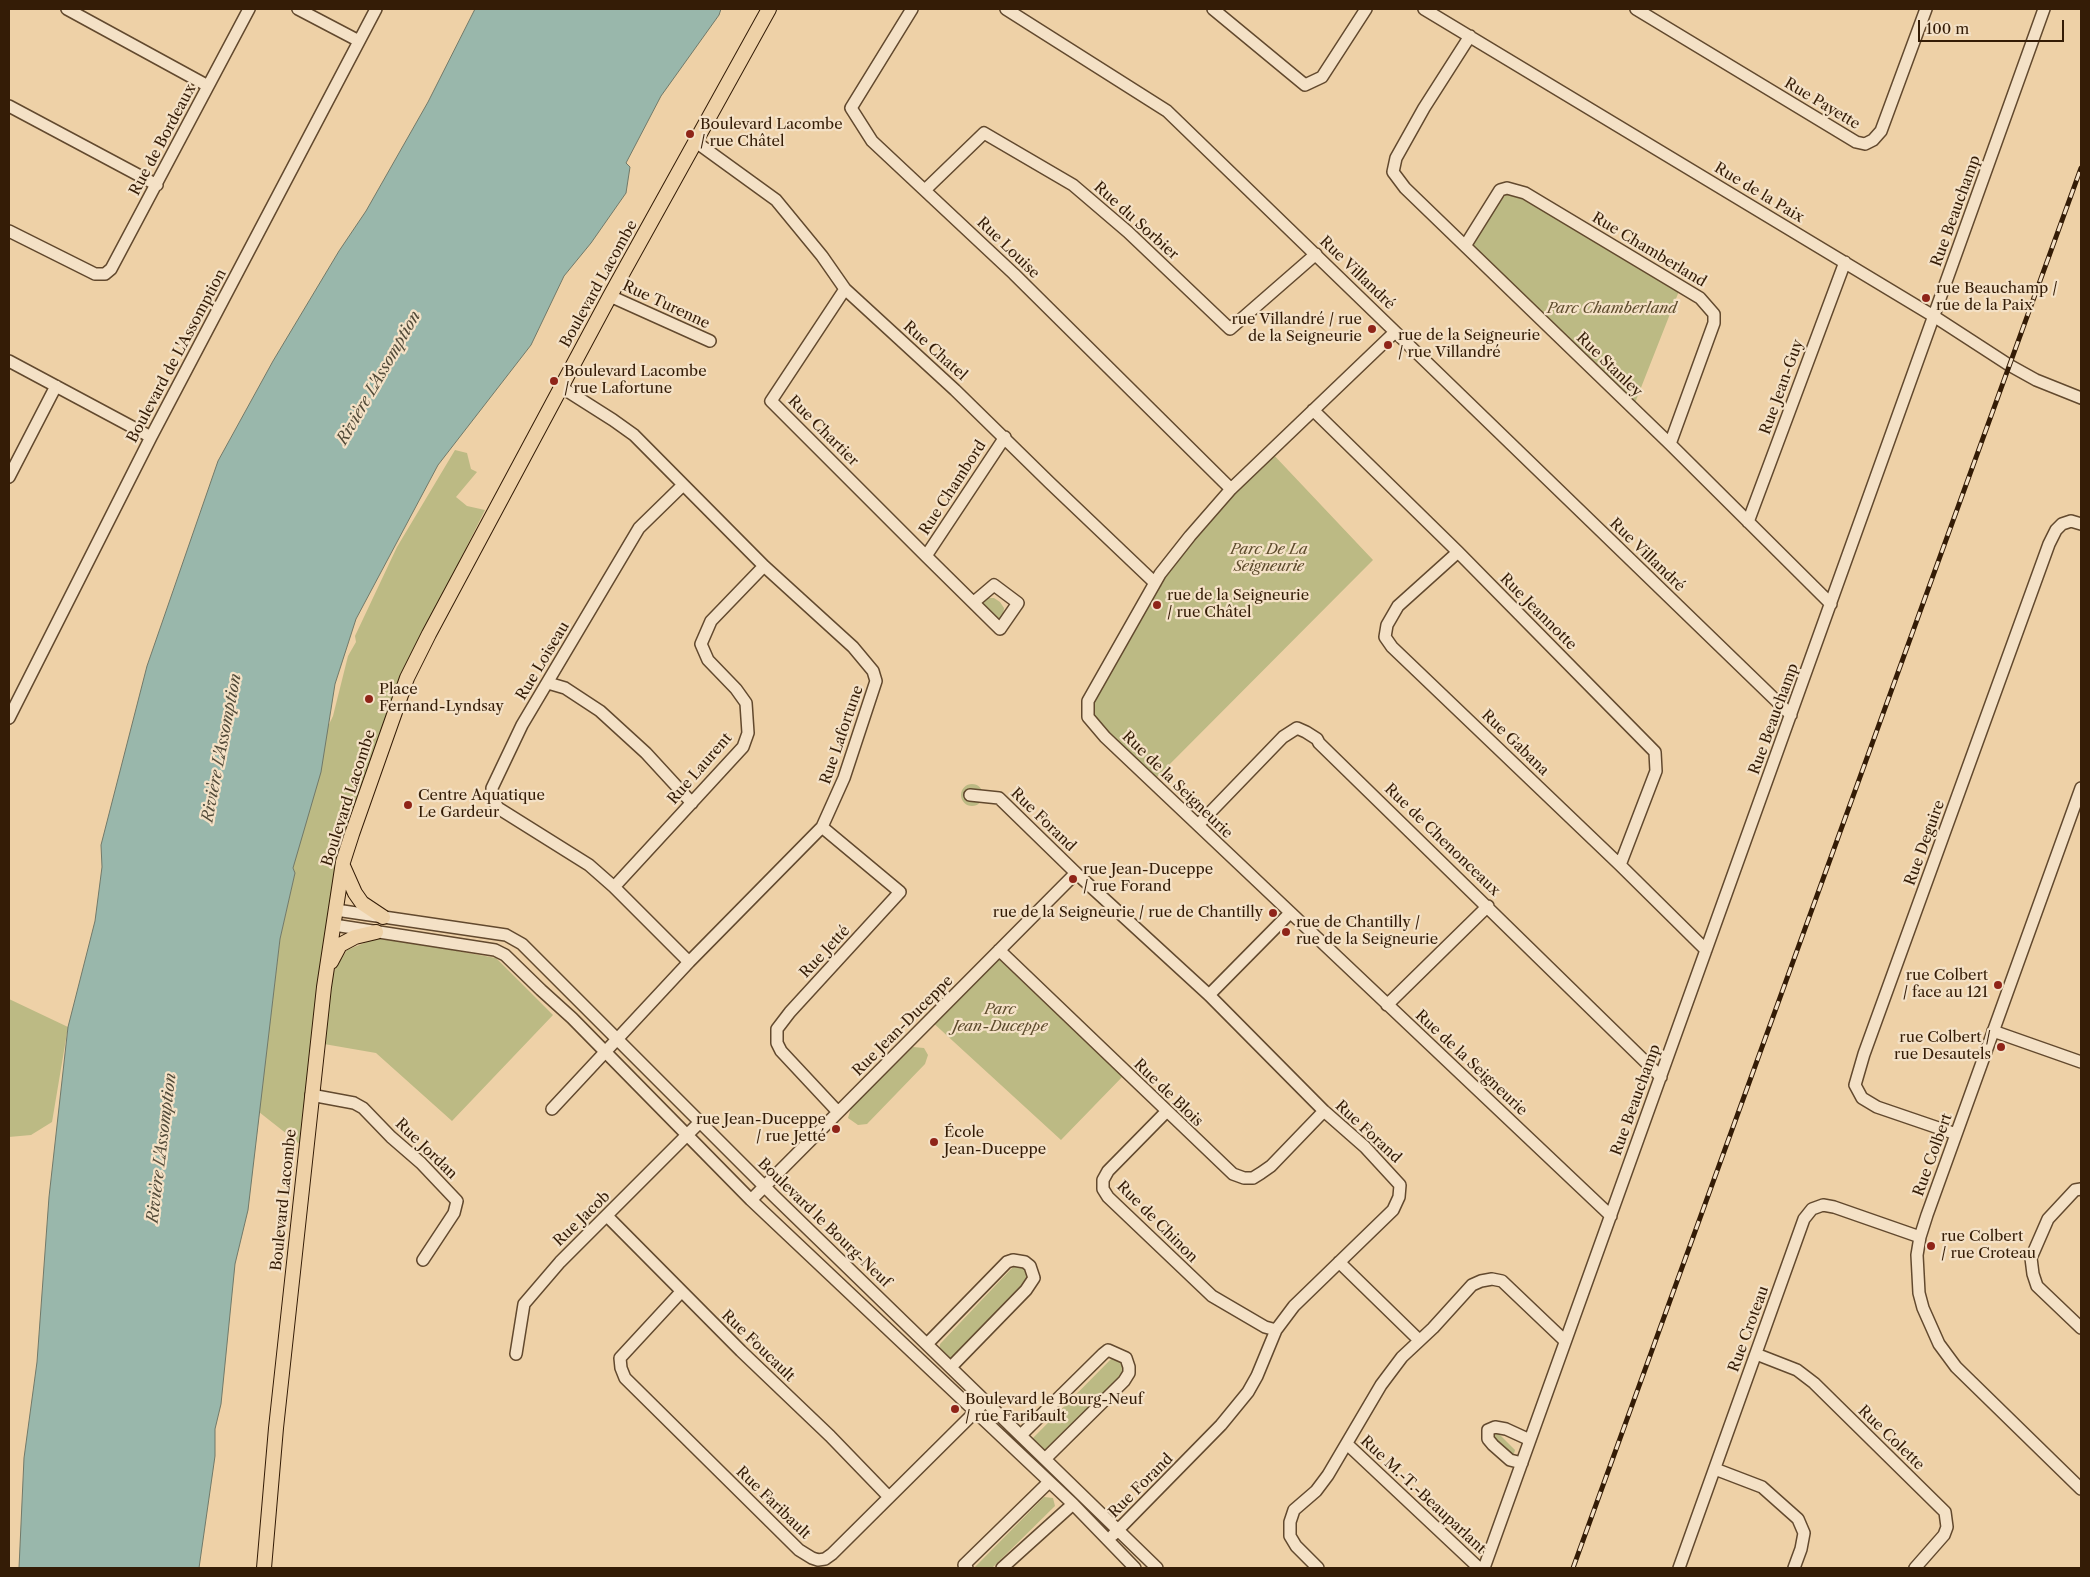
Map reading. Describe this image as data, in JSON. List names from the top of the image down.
{
  "streets": {
    "main road": ["Boulevard Lacombe"],
    "street": [
      "Rue Payette",
      "Rue de Bordeaux",
      "Rue de la Paix",
      "Rue Beauchamp",
      "Rue du Sorbier",
      "Rue Louise",
      "Rue Chamberland",
      "Rue Villandré",
      "Rue Turenne",
      "Rue Chatel",
      "Boulevard de L'Assomption",
      "Rue Stanley",
      "Rue Jean-Guy",
      "Rue Chartier",
      "Rue Chambord",
      "Rue Jeannotte",
      "Rue Loiseau",
      "Rue Lafortune",
      "Rue Gabana",
      "Rue Laurent",
      "Rue de la Seigneurie",
      "Rue Forand",
      "Rue de Chenonceaux",
      "Rue Deguire",
      "Rue Jetté",
      "Rue Jean-Duceppe",
      "Rue de Blois",
      "Rue Jordan",
      "Rue Colbert",
      "Rue Jacob",
      "Rue de Chinon",
      "Boulevard le Bourg-Neuf",
      "Rue Croteau",
      "Rue Foucault",
      "Rue Colette",
      "Rue M.-T.-Beauparlant",
      "Rue Faribault"
    ]
  },
  "crossings": [
    ["Rue de la Paix", "Rue Beauchamp"],
    ["Rue de la Paix", "Rue Stanley"],
    ["Rue de la Paix", "Rue Jean-Guy"],
    ["Rue Beauchamp", "Rue Villandré"],
    ["Rue Beauchamp", "Rue Stanley"],
    ["Rue Beauchamp", "Rue Gabana"],
    ["Rue Beauchamp", "Rue de la Seigneurie"],
    ["Rue Beauchamp", "Rue de Chenonceaux"],
    ["Rue du Sorbier", "Rue Louise"],
    ["Rue du Sorbier", "Rue Villandré"],
    ["Rue Louise", "Rue de la Seigneurie"],
    ["Rue Chamberland", "Rue Stanley"],
    ["Rue Villandré", "Rue de la Seigneurie"],
    ["Boulevard Lacombe", "Rue Turenne"],
    ["Boulevard Lacombe", "Rue Chatel"],
    ["Boulevard Lacombe", "Rue Lafortune"],
    ["Boulevard Lacombe", "Rue Jordan"],
    ["Boulevard Lacombe", "Boulevard le Bourg-Neuf"],
    ["Rue Chatel", "Rue Chartier"],
    ["Rue Chatel", "Rue Chambord"],
    ["Rue Chatel", "Rue de la Seigneurie"],
    ["Rue Stanley", "Rue Jean-Guy"],
    ["Rue Chartier", "Rue Chambord"],
    ["Rue Jeannotte", "Rue Gabana"],
    ["Rue Jeannotte", "Rue de la Seigneurie"],
    ["Rue Loiseau", "Rue Lafortune"],
    ["Rue Loiseau", "Rue Laurent"],
    ["Rue Lafortune", "Rue Laurent"],
    ["Rue Lafortune", "Rue Jetté"],
    ["Rue Lafortune", "Boulevard le Bourg-Neuf"],
    ["Rue de la Seigneurie", "Rue de Chenonceaux"],
    ["Rue Forand", "Rue Jean-Duceppe"],
    ["Rue Forand", "Rue de Blois"],
    ["Rue Forand", "Rue de Chinon"],
    ["Rue Forand", "Boulevard le Bourg-Neuf"],
    ["Rue Deguire", "Rue Colbert"],
    ["Rue Jetté", "Rue Jean-Duceppe"],
    ["Rue Jean-Duceppe", "Rue de Blois"],
    ["Rue Jean-Duceppe", "Boulevard le Bourg-Neuf"],
    ["Rue de Blois", "Rue de Chinon"],
    ["Rue Colbert", "Rue Croteau"],
    ["Rue Jacob", "Boulevard le Bourg-Neuf"],
    ["Rue Jacob", "Rue Foucault"],
    ["Boulevard le Bourg-Neuf", "Rue Faribault"],
    ["Rue Croteau", "Rue Colette"],
    ["Rue Foucault", "Rue Faribault"]
  ],
  "water": ["Rivière L'Assomption"],
  "parks": ["Parc Chamberland", "Parc De La Seigneurie", "Parc Jean-Duceppe"],
  "places": [
    "Boulevard Lacombe / rue Châtel",
    "rue Beauchamp / rue de la Paix",
    "rue Villandré / rue de la Seigneurie",
    "rue de la Seigneurie / rue Villandré",
    "Boulevard Lacombe / rue Lafortune",
    "rue de la Seigneurie / rue Châtel",
    "Place Fernand-Lyndsay",
    "Centre Aquatique Le Gardeur",
    "rue Jean-Duceppe / rue Forand",
    "rue de la Seigneurie / rue de Chantilly",
    "rue de Chantilly / rue de la Seigneurie",
    "rue Colbert / face au 121",
    "rue Colbert / rue Desautels",
    "rue Jean-Duceppe / rue Jetté",
    "École Jean-Duceppe",
    "rue Colbert / rue Croteau",
    "Boulevard le Bourg-Neuf / rue Faribault"
  ],
  "scale_bar": "100 m"
}
